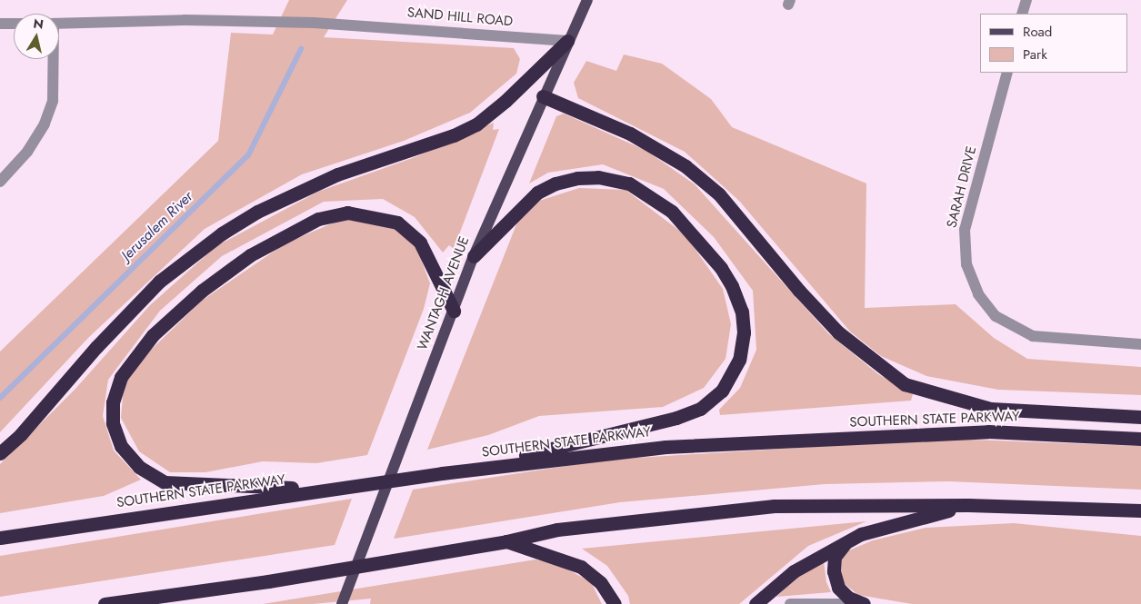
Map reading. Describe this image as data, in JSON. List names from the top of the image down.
{
  "streets": {
    "highway": ["SOUTHERN STATE PARKWAY"],
    "main road": ["WANTAGH AVENUE"],
    "street": ["SAND HILL ROAD", "SARAH DRIVE"]
  },
  "crossings": [
    ["SAND HILL ROAD", "WANTAGH AVENUE"]
  ],
  "water": ["Jerusalem River"],
  "legend": ["Road", "Park"],
  "north": "top"
}
